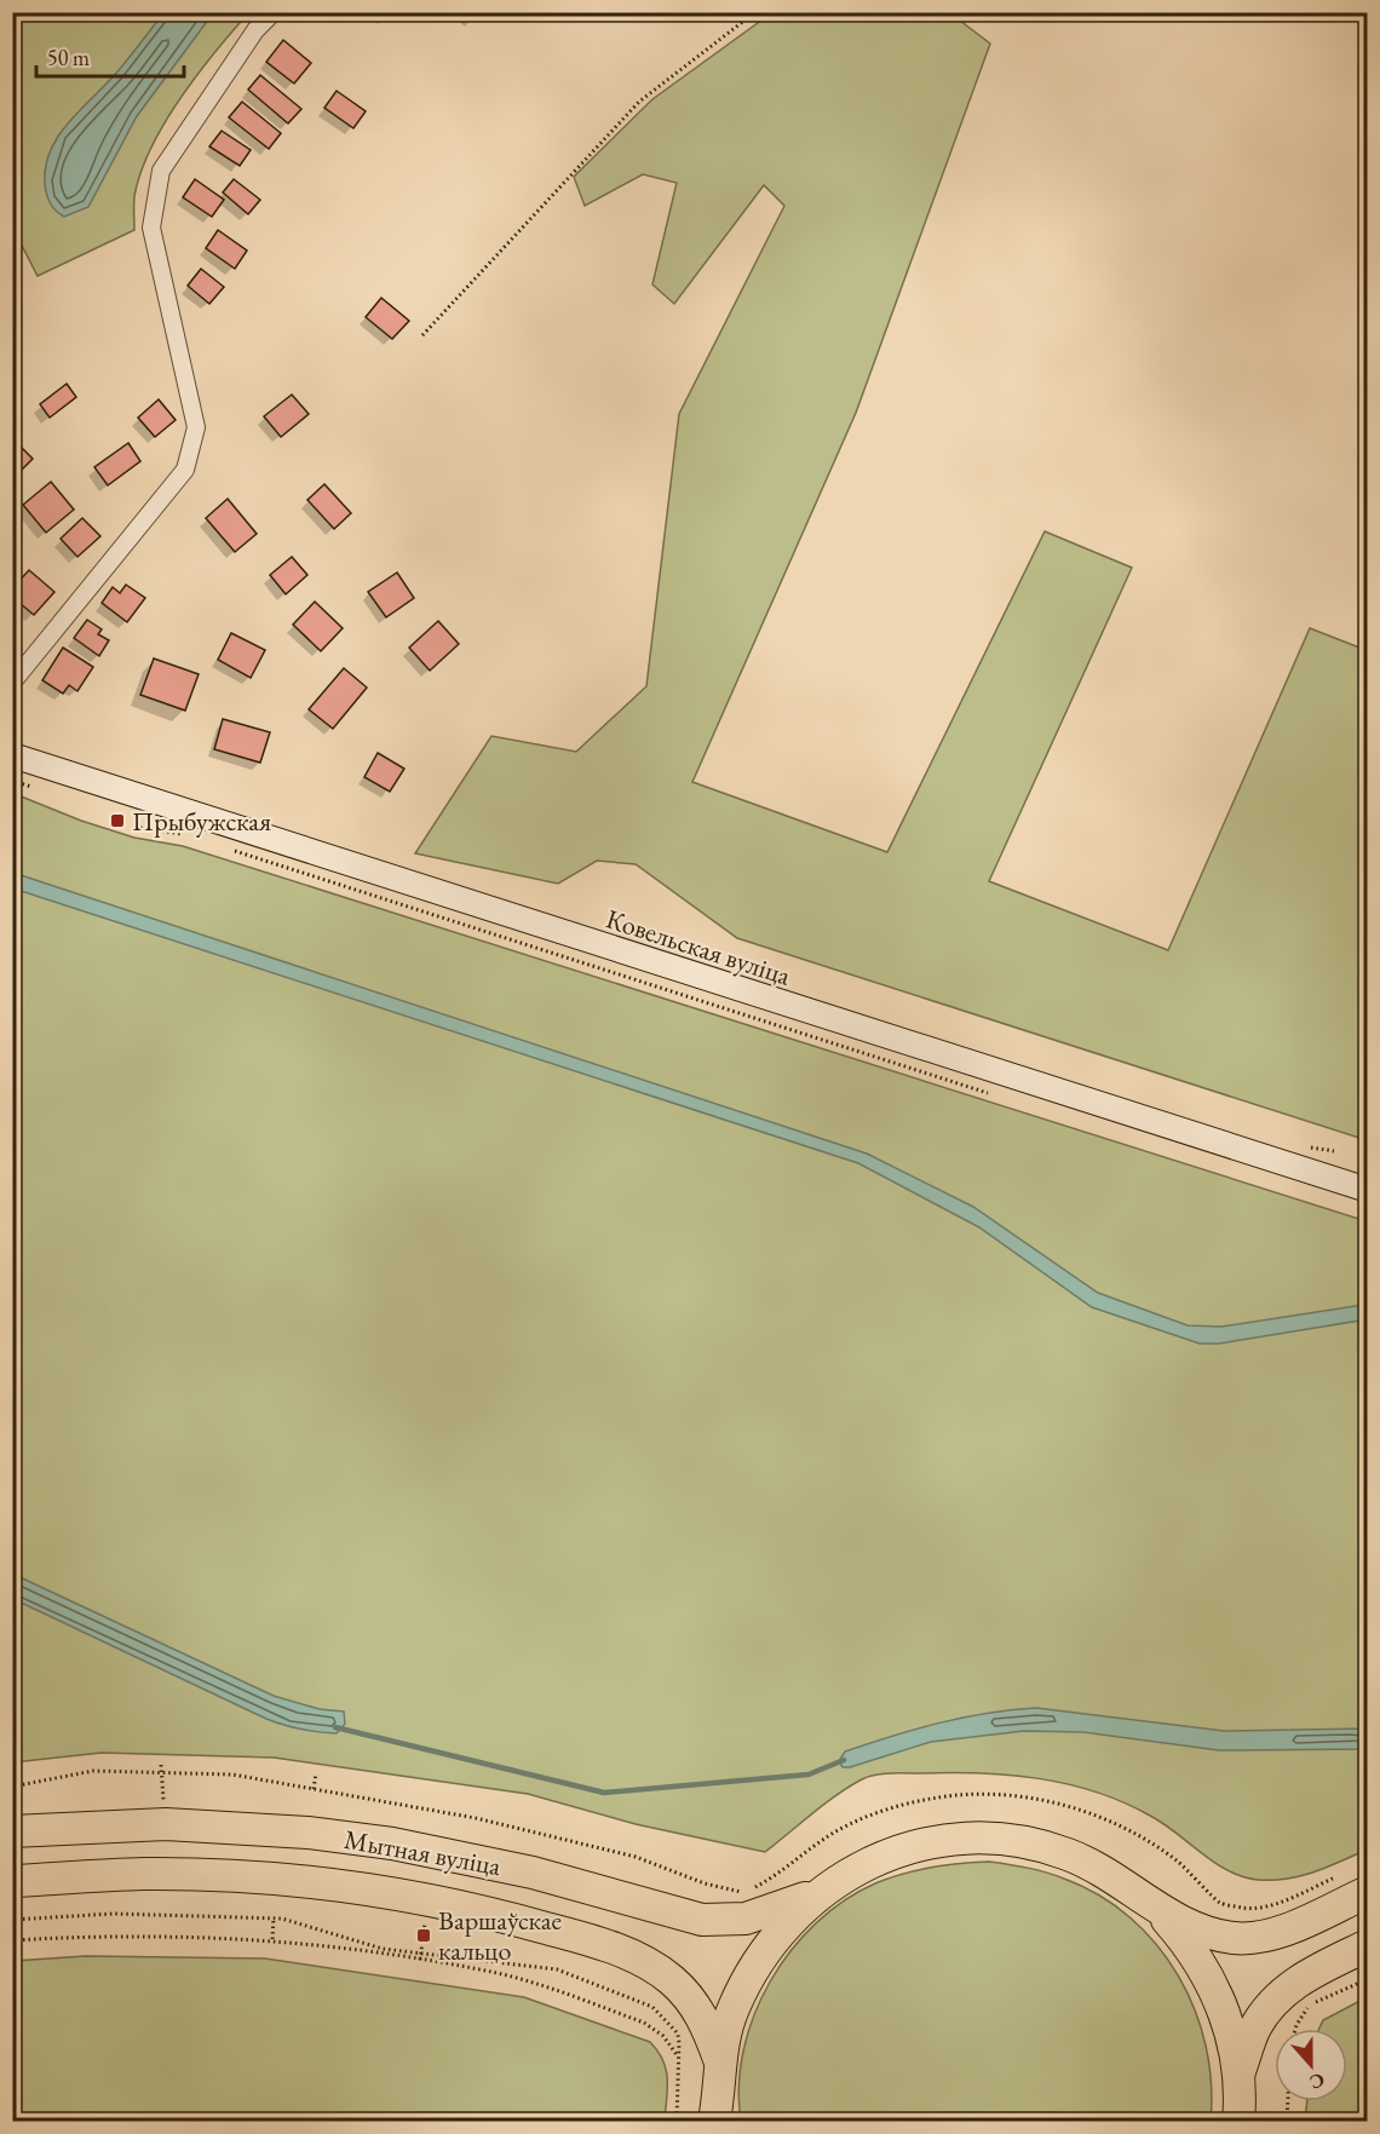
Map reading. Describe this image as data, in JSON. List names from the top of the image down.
{
  "streets": {
    "highway": ["Мытная вуліца"],
    "main road": ["Ковельская вуліца"]
  },
  "places": {
    "transit": ["Прыбужская", "Варшаўскае кальцо"]
  },
  "scale_bar": "50 m",
  "north": "bottom"
}
